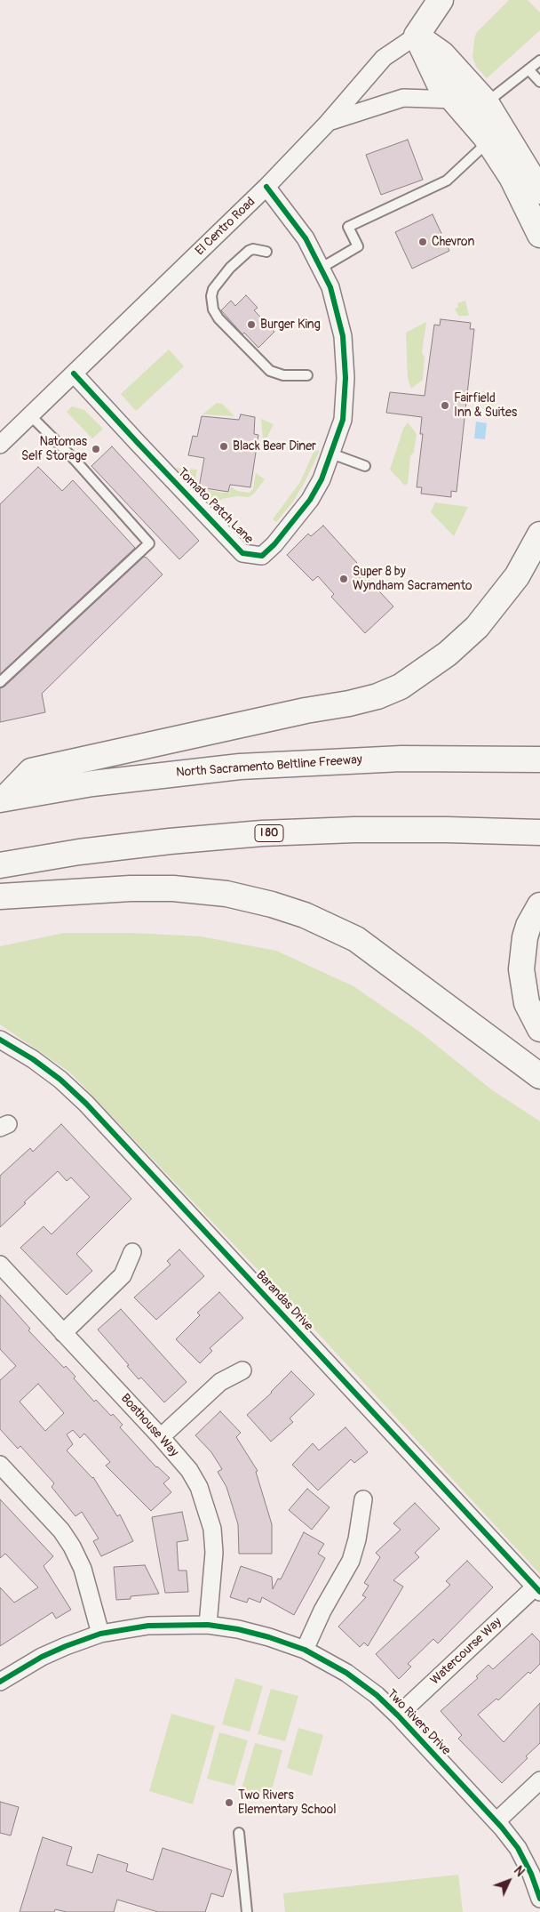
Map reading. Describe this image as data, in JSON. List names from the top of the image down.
{
  "streets": {
    "main road": ["El Centro Road", "North Sacramento Beltline Freeway", "I 80"],
    "street": [
      "Tomato Patch Lane",
      "Barandas Drive",
      "Boathouse Way",
      "Watercourse Way",
      "Two Rivers Drive"
    ]
  },
  "crossings": [
    ["El Centro Road", "Tomato Patch Lane"],
    ["Barandas Drive", "Watercourse Way"],
    ["Boathouse Way", "Two Rivers Drive"],
    ["Watercourse Way", "Two Rivers Drive"]
  ],
  "places": [
    "Chevron",
    "Burger King",
    "Fairfield Inn & Suites",
    "Black Bear Diner",
    "Natomas Self Storage",
    "Super 8 by Wyndham Sacramento",
    "Two Rivers Elementary School"
  ],
  "north": "top right"
}
